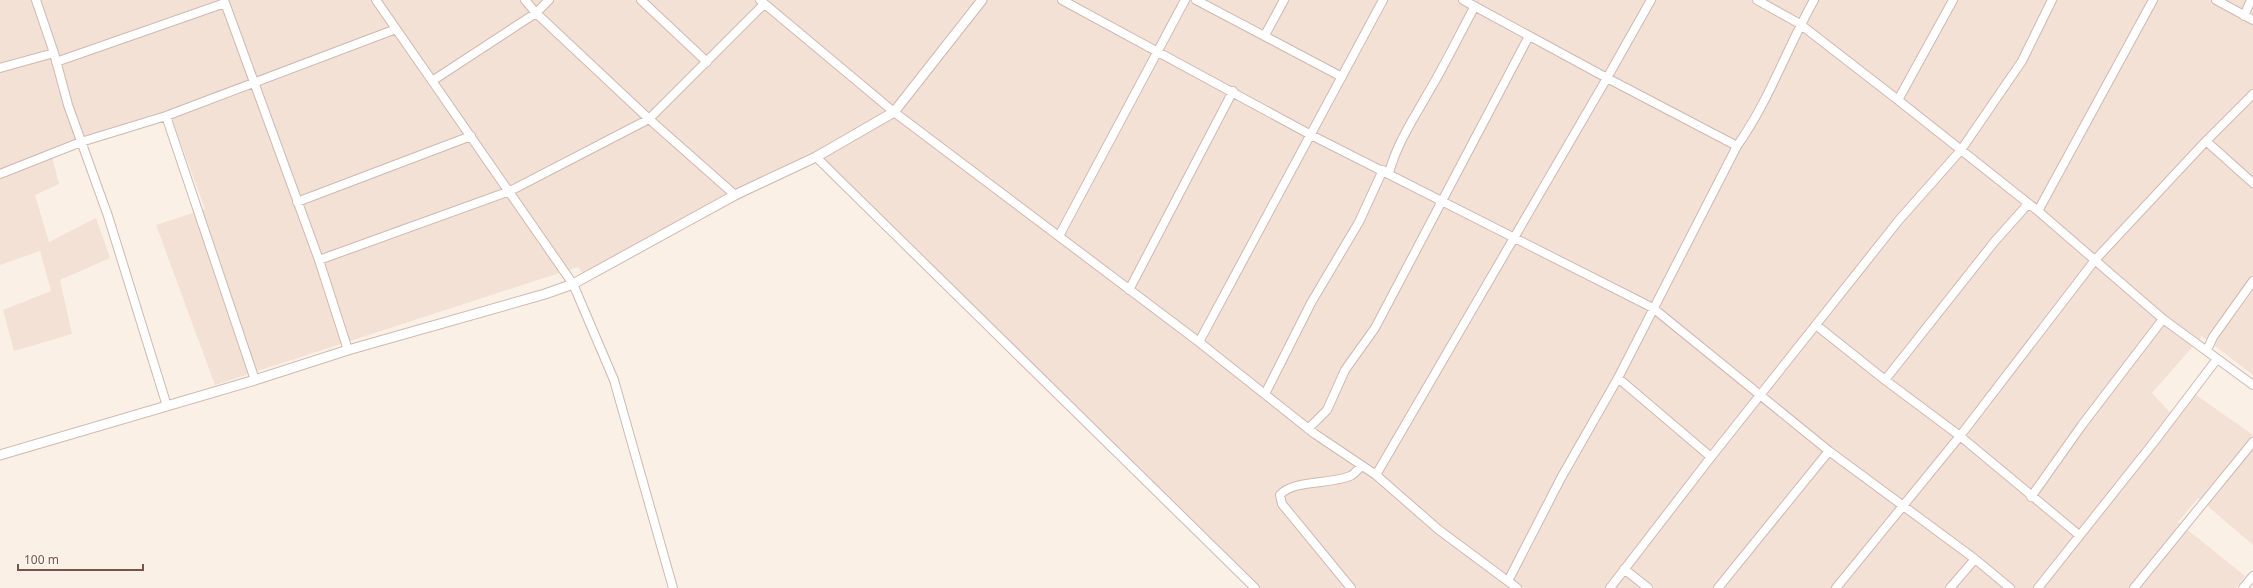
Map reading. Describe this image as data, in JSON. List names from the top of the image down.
{
  "scale_bar": "100 m"
}
